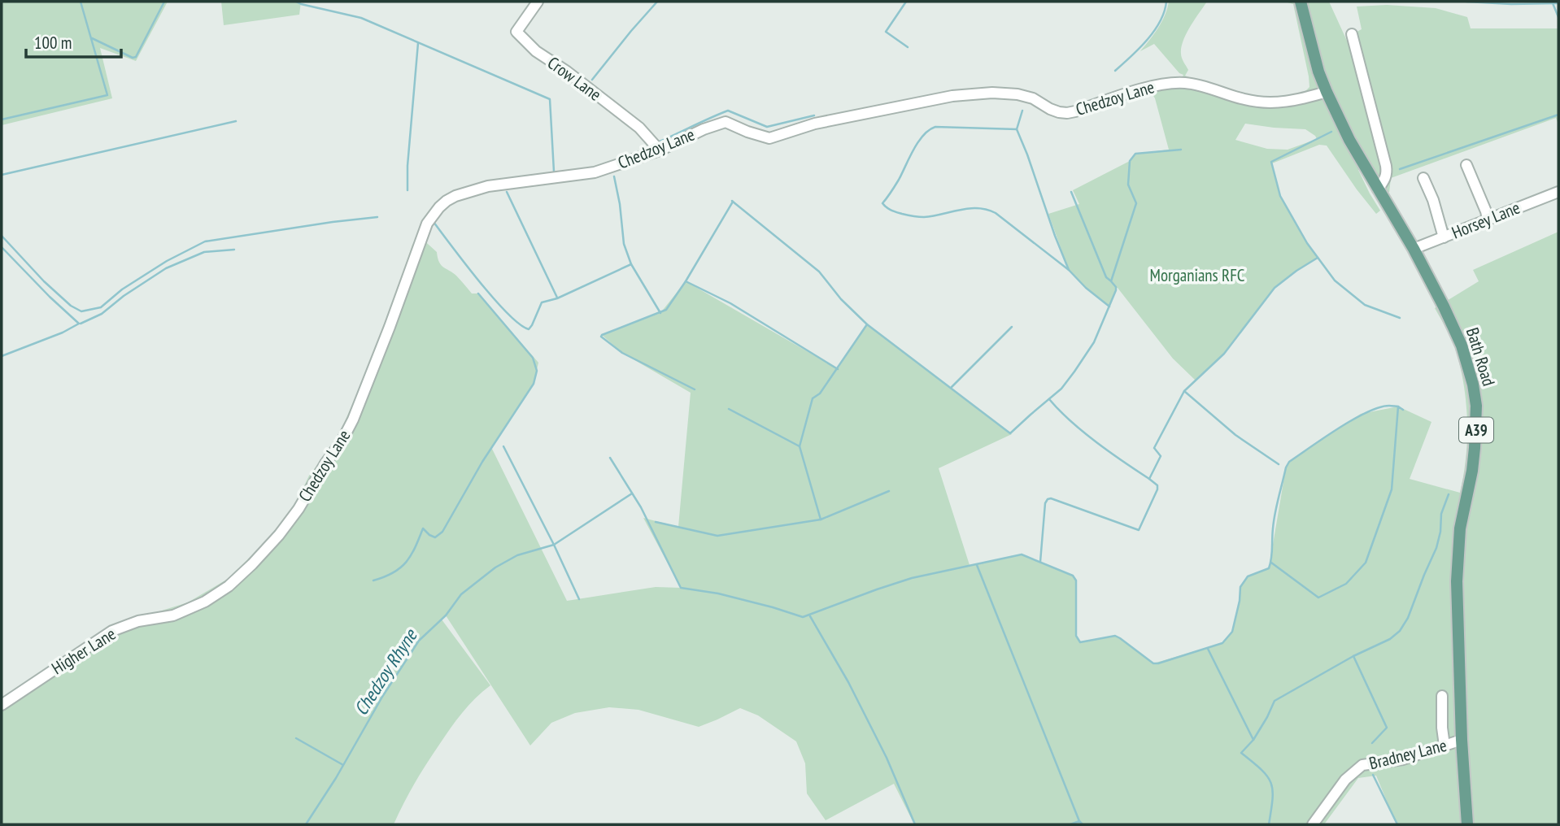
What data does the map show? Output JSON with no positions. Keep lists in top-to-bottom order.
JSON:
{
  "streets": {
    "main road": ["Bath Road", "A39"],
    "street": [
      "Crow Lane",
      "Chedzoy Lane",
      "Horsey Lane",
      "Higher Lane",
      "Bradney Lane"
    ]
  },
  "crossings": [
    ["Crow Lane", "Chedzoy Lane"],
    ["Chedzoy Lane", "Bath Road"],
    ["Chedzoy Lane", "Higher Lane"],
    ["Horsey Lane", "Bath Road"],
    ["Bath Road", "Bradney Lane"]
  ],
  "water": ["Chedzoy Rhyne"],
  "parks": ["Morganians RFC"],
  "scale_bar": "100 m"
}
